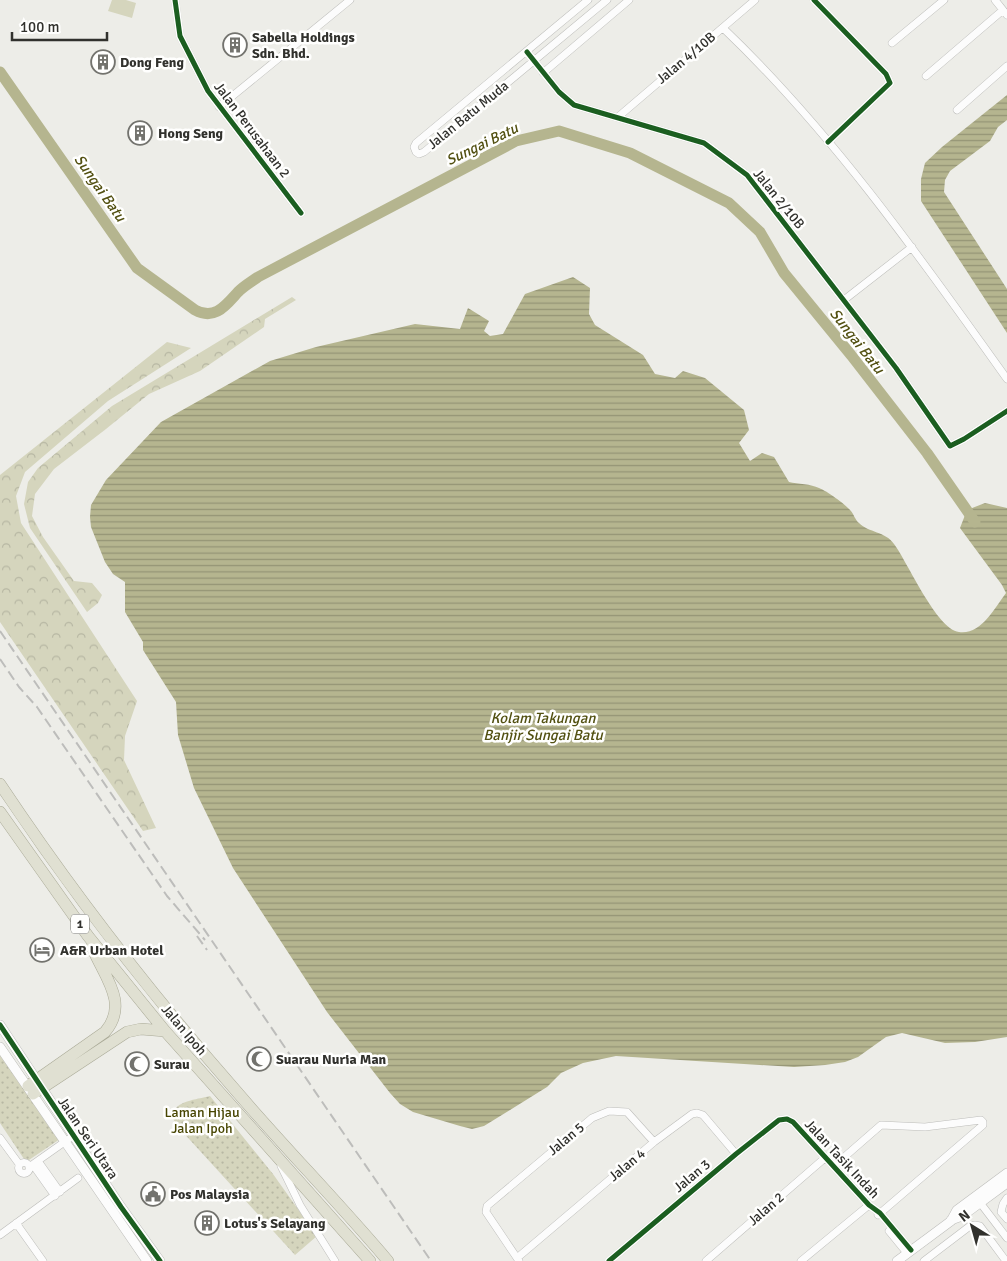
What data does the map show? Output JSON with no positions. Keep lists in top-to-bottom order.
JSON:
{
  "streets": {
    "highway": ["1", "Jalan Ipoh"],
    "street": [
      "Jalan 4/10B",
      "Jalan Batu Muda",
      "Jalan Perusahaan 2",
      "Jalan 2/10B",
      "Jalan Seri Utara",
      "Jalan 5",
      "Jalan Tasik Indah",
      "Jalan 4",
      "Jalan 3",
      "Jalan 2"
    ]
  },
  "crossings": [
    ["Jalan 4/10B", "Jalan 2/10B"],
    ["Jalan Batu Muda", "Jalan 2/10B"],
    ["Jalan 5", "Jalan 4"],
    ["Jalan Tasik Indah", "Jalan 3"],
    ["Jalan Tasik Indah", "Jalan 2"],
    ["Jalan 4", "Jalan 3"]
  ],
  "water": ["Sungai Batu", "Kolam Takungan Banjir Sungai Batu"],
  "parks": ["Laman Hijau Jalan Ipoh"],
  "places": {
    "building": [
      "Sabella Holdings Sdn. Bhd.",
      "Dong Feng",
      "Hong Seng",
      "Lotus's Selayang"
    ],
    "hotel": ["A&R Urban Hotel"],
    "mosque": ["Suarau Nuria Man", "Surau"],
    "public building": ["Pos Malaysia"]
  },
  "scale_bar": "100 m",
  "north": "top left"
}
